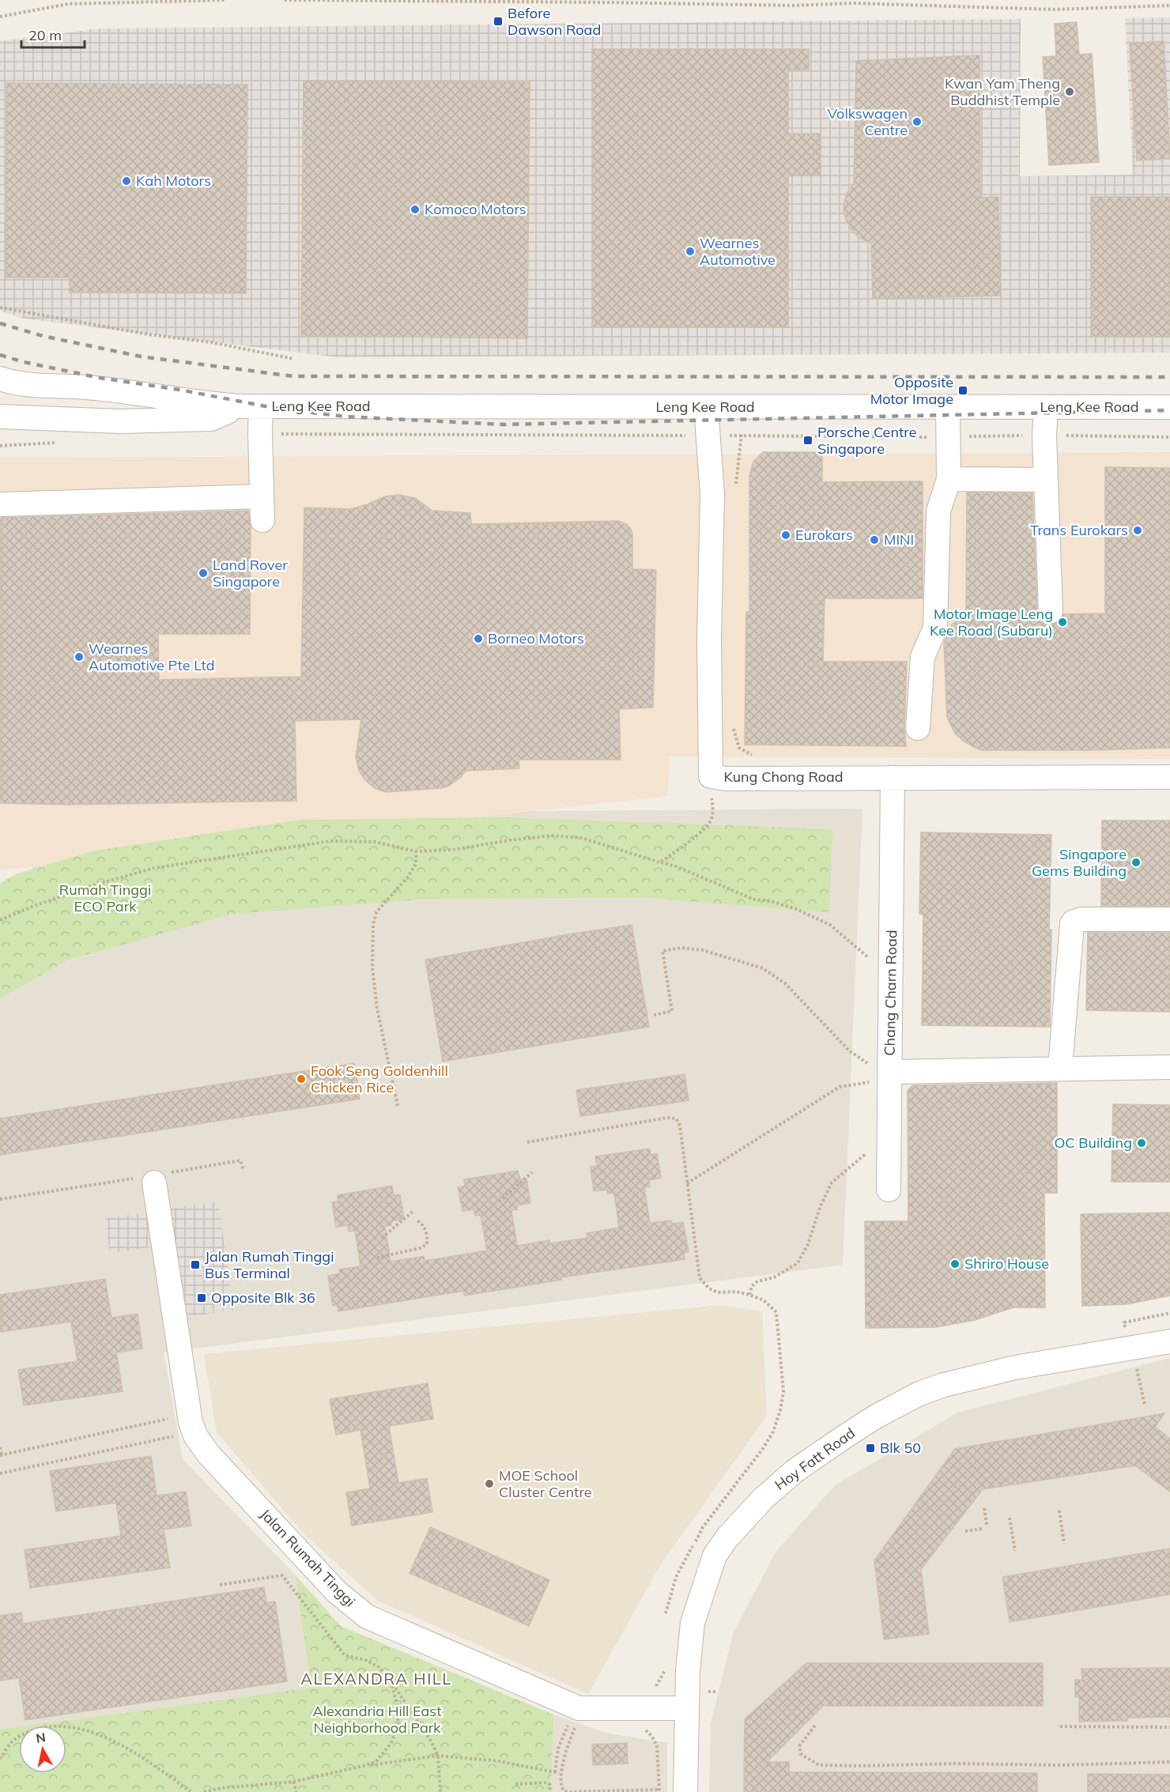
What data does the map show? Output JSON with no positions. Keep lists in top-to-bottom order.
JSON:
{
  "streets": {
    "street": [
      "Leng Kee Road",
      "Kung Chong Road",
      "Chang Charn Road",
      "Hoy Fatt Road",
      "Jalan Rumah Tinggi"
    ]
  },
  "crossings": [
    ["Leng Kee Road", "Kung Chong Road"],
    ["Kung Chong Road", "Chang Charn Road"],
    ["Hoy Fatt Road", "Jalan Rumah Tinggi"]
  ],
  "districts": ["ALEXANDRA HILL"],
  "parks": ["Rumah Tinggi ECO Park", "Alexandria Hill East Neighborhood Park"],
  "places": {
    "transit": [
      "Before Dawson Road",
      "Opposite Motor Image",
      "Porsche Centre Singapore",
      "Jalan Rumah Tinggi Bus Terminal",
      "Opposite Blk 36",
      "Blk 50"
    ],
    "other": [
      "Kwan Yam Theng Buddhist Temple",
      "Volkswagen Centre",
      "Kah Motors",
      "Komoco Motors",
      "Wearnes Automotive",
      "Trans Eurokars",
      "Eurokars",
      "MINI",
      "Land Rover Singapore",
      "Motor Image Leng Kee Road (Subaru)",
      "Borneo Motors",
      "Wearnes Automotive Pte Ltd",
      "Singapore Gems Building",
      "Fook Seng Goldenhill Chicken Rice",
      "OC Building",
      "Shriro House",
      "MOE School Cluster Centre"
    ]
  },
  "scale_bar": "20 m",
  "north": "top"
}
